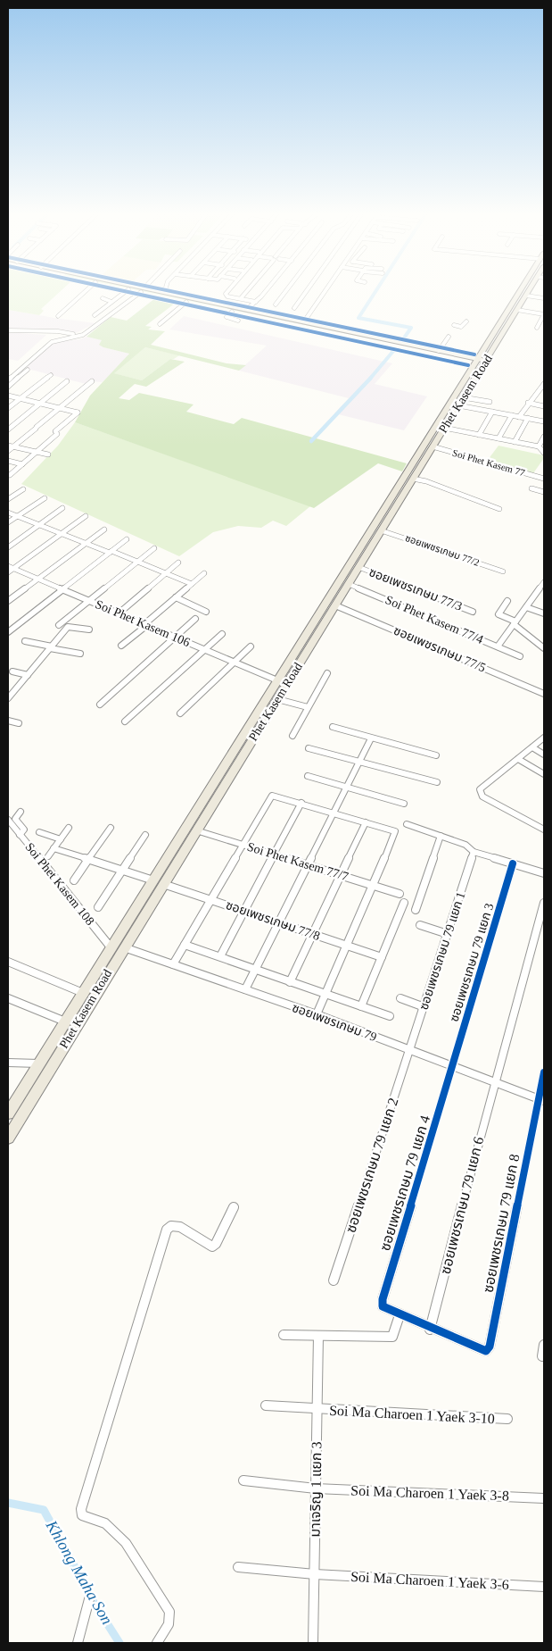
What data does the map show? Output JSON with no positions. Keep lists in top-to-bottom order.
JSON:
{
  "streets": {
    "main road": ["Phet Kasem Road"],
    "street": [
      "Soi Phet Kasem 77",
      "ซอยเพชรเกษม 77/2",
      "ซอยเพชรเกษม 77/3",
      "Soi Phet Kasem 77/4",
      "Soi Phet Kasem 106",
      "ซอยเพชรเกษม 77/5",
      "Soi Phet Kasem 77/7",
      "Soi Phet Kasem 108",
      "ซอยเพชรเกษม 77/8",
      "ซอยเพชรเกษม 79 แยก 1",
      "ซอยเพชรเกษม 79 แยก 3",
      "ซอยเพชรเกษม 79",
      "ซอยเพชรเกษม 79 แยก 2",
      "ซอยเพชรเกษม 79 แยก 4",
      "ซอยเพชรเกษม 79 แยก 6",
      "ซอยเพชรเกษม 79 แยก 8",
      "Soi Ma Charoen 1 Yaek 3-10",
      "มาเจริญ 1 แยก 3",
      "Soi Ma Charoen 1 Yaek 3-8",
      "Soi Ma Charoen 1 Yaek 3-6"
    ]
  },
  "crossings": [
    ["Phet Kasem Road", "Soi Phet Kasem 77"],
    ["Phet Kasem Road", "ซอยเพชรเกษม 77/2"],
    ["Phet Kasem Road", "ซอยเพชรเกษม 77/3"],
    ["Phet Kasem Road", "Soi Phet Kasem 77/4"],
    ["Phet Kasem Road", "Soi Phet Kasem 106"],
    ["Phet Kasem Road", "ซอยเพชรเกษม 77/5"],
    ["Phet Kasem Road", "Soi Phet Kasem 77/7"],
    ["Phet Kasem Road", "Soi Phet Kasem 108"],
    ["Phet Kasem Road", "ซอยเพชรเกษม 77/8"],
    ["Phet Kasem Road", "ซอยเพชรเกษม 79"],
    ["ซอยเพชรเกษม 79 แยก 1", "ซอยเพชรเกษม 79"],
    ["ซอยเพชรเกษม 79 แยก 1", "ซอยเพชรเกษม 79 แยก 2"],
    ["ซอยเพชรเกษม 79 แยก 3", "ซอยเพชรเกษม 79"],
    ["ซอยเพชรเกษม 79 แยก 3", "ซอยเพชรเกษม 79 แยก 4"],
    ["ซอยเพชรเกษม 79", "ซอยเพชรเกษม 79 แยก 2"],
    ["ซอยเพชรเกษม 79", "ซอยเพชรเกษม 79 แยก 4"],
    ["ซอยเพชรเกษม 79", "ซอยเพชรเกษม 79 แยก 6"],
    ["ซอยเพชรเกษม 79", "ซอยเพชรเกษม 79 แยก 8"],
    ["ซอยเพชรเกษม 79 แยก 6", "ซอยเพชรเกษม 79 แยก 8"],
    ["Soi Ma Charoen 1 Yaek 3-10", "มาเจริญ 1 แยก 3"],
    ["มาเจริญ 1 แยก 3", "Soi Ma Charoen 1 Yaek 3-8"],
    ["มาเจริญ 1 แยก 3", "Soi Ma Charoen 1 Yaek 3-6"]
  ],
  "water": ["Khlong Maha Son"]
}
